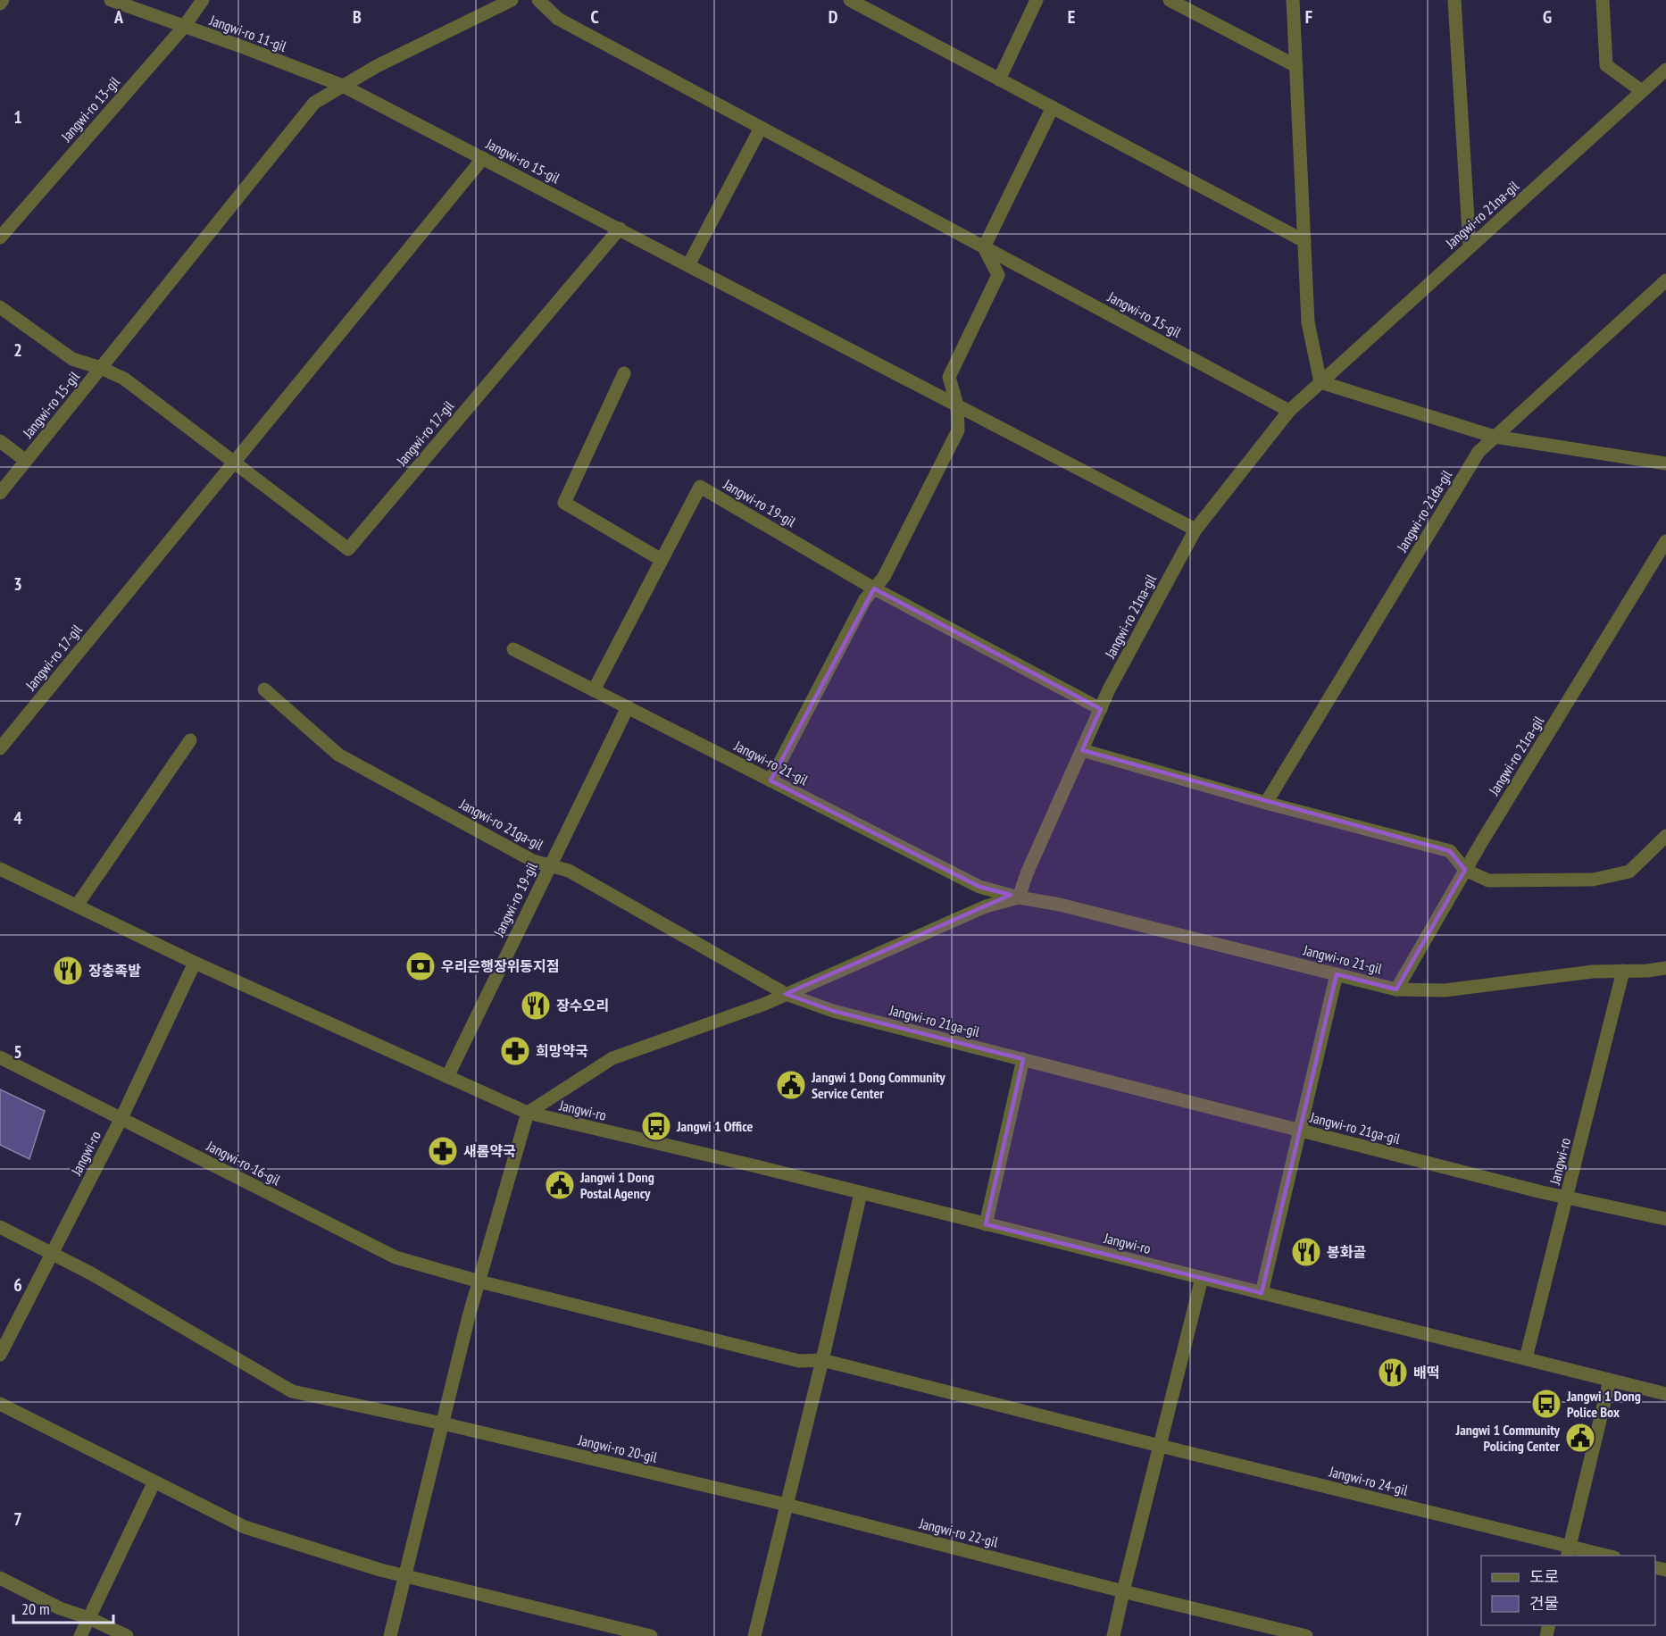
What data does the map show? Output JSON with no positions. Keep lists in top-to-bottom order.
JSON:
{
  "streets": {
    "street": [
      "Jangwi-ro 11-gil",
      "Jangwi-ro 13-gil",
      "Jangwi-ro 15-gil",
      "Jangwi-ro 21na-gil",
      "Jangwi-ro 17-gil",
      "Jangwi-ro 19-gil",
      "Jangwi-ro 21da-gil",
      "Jangwi-ro 21ra-gil",
      "Jangwi-ro 21-gil",
      "Jangwi-ro 21ga-gil",
      "Jangwi-ro",
      "Jangwi-ro 16-gil",
      "Jangwi-ro 20-gil",
      "Jangwi-ro 24-gil",
      "Jangwi-ro 22-gil"
    ]
  },
  "crossings": [
    ["Jangwi-ro 11-gil", "Jangwi-ro 13-gil"],
    ["Jangwi-ro 11-gil", "Jangwi-ro 15-gil"],
    ["Jangwi-ro 15-gil", "Jangwi-ro 21na-gil"],
    ["Jangwi-ro 15-gil", "Jangwi-ro 17-gil"],
    ["Jangwi-ro 21na-gil", "Jangwi-ro 19-gil"],
    ["Jangwi-ro 21na-gil", "Jangwi-ro 21-gil"],
    ["Jangwi-ro 19-gil", "Jangwi-ro 21-gil"],
    ["Jangwi-ro 19-gil", "Jangwi-ro 21ga-gil"],
    ["Jangwi-ro 19-gil", "Jangwi-ro"],
    ["Jangwi-ro 21ra-gil", "Jangwi-ro 21-gil"],
    ["Jangwi-ro 21-gil", "Jangwi-ro 21ga-gil"],
    ["Jangwi-ro 21-gil", "Jangwi-ro"],
    ["Jangwi-ro 21ga-gil", "Jangwi-ro"],
    ["Jangwi-ro", "Jangwi-ro 16-gil"],
    ["Jangwi-ro 20-gil", "Jangwi-ro 22-gil"]
  ],
  "places": {
    "bank": ["우리은행장위동지점"],
    "restaurant": [
      "장충족발",
      "장수오리",
      "봉화골",
      "배떡"
    ],
    "pharmacy": ["희망약국", "새롬약국"],
    "public building": ["Jangwi 1 Dong Community Service Center", "Jangwi 1 Dong Postal Agency", "Jangwi 1 Community Policing Center"],
    "bus stop": ["Jangwi 1 Office", "Jangwi 1 Dong Police Box"]
  },
  "legend": ["도로", "건물"],
  "scale_bar": "20 m",
  "grid": {
    "columns": [
      "A",
      "B",
      "C",
      "D",
      "E",
      "F",
      "G"
    ],
    "rows": [
      "1",
      "2",
      "3",
      "4",
      "5",
      "6",
      "7"
    ]
  }
}
